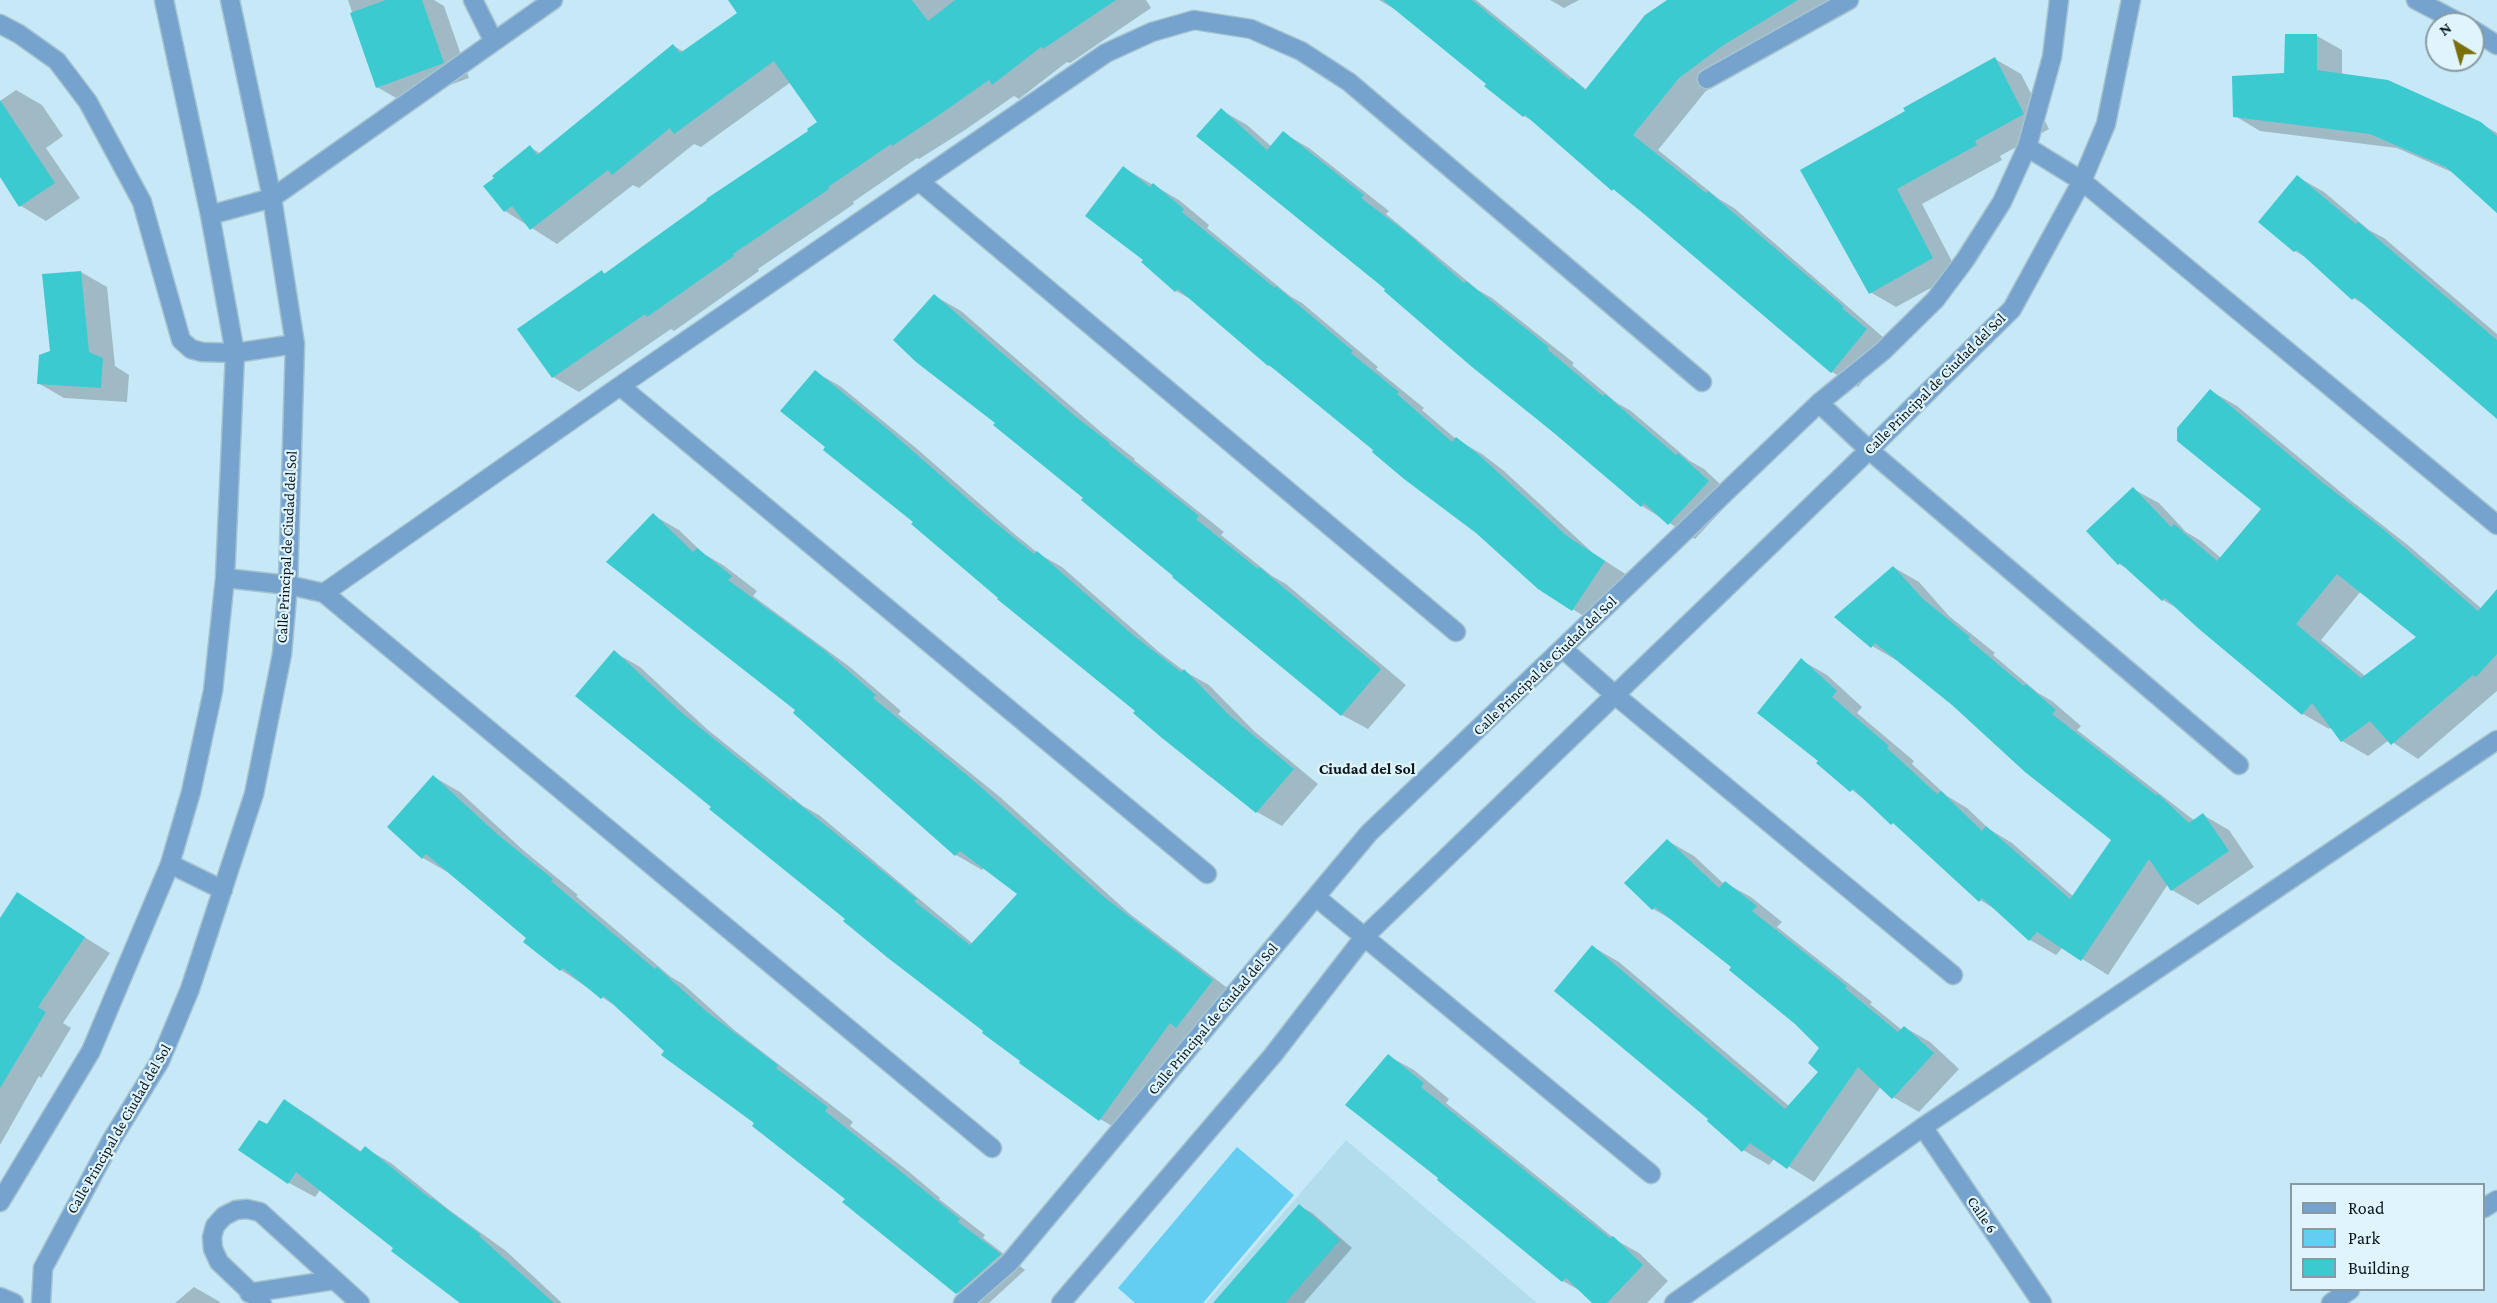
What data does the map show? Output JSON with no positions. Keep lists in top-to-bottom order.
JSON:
{
  "streets": {
    "street": ["Calle Principal de Ciudad del Sol", "Calle 6"]
  },
  "districts": ["Ciudad del Sol"],
  "legend": ["Road", "Park", "Building"],
  "north": "top left"
}
